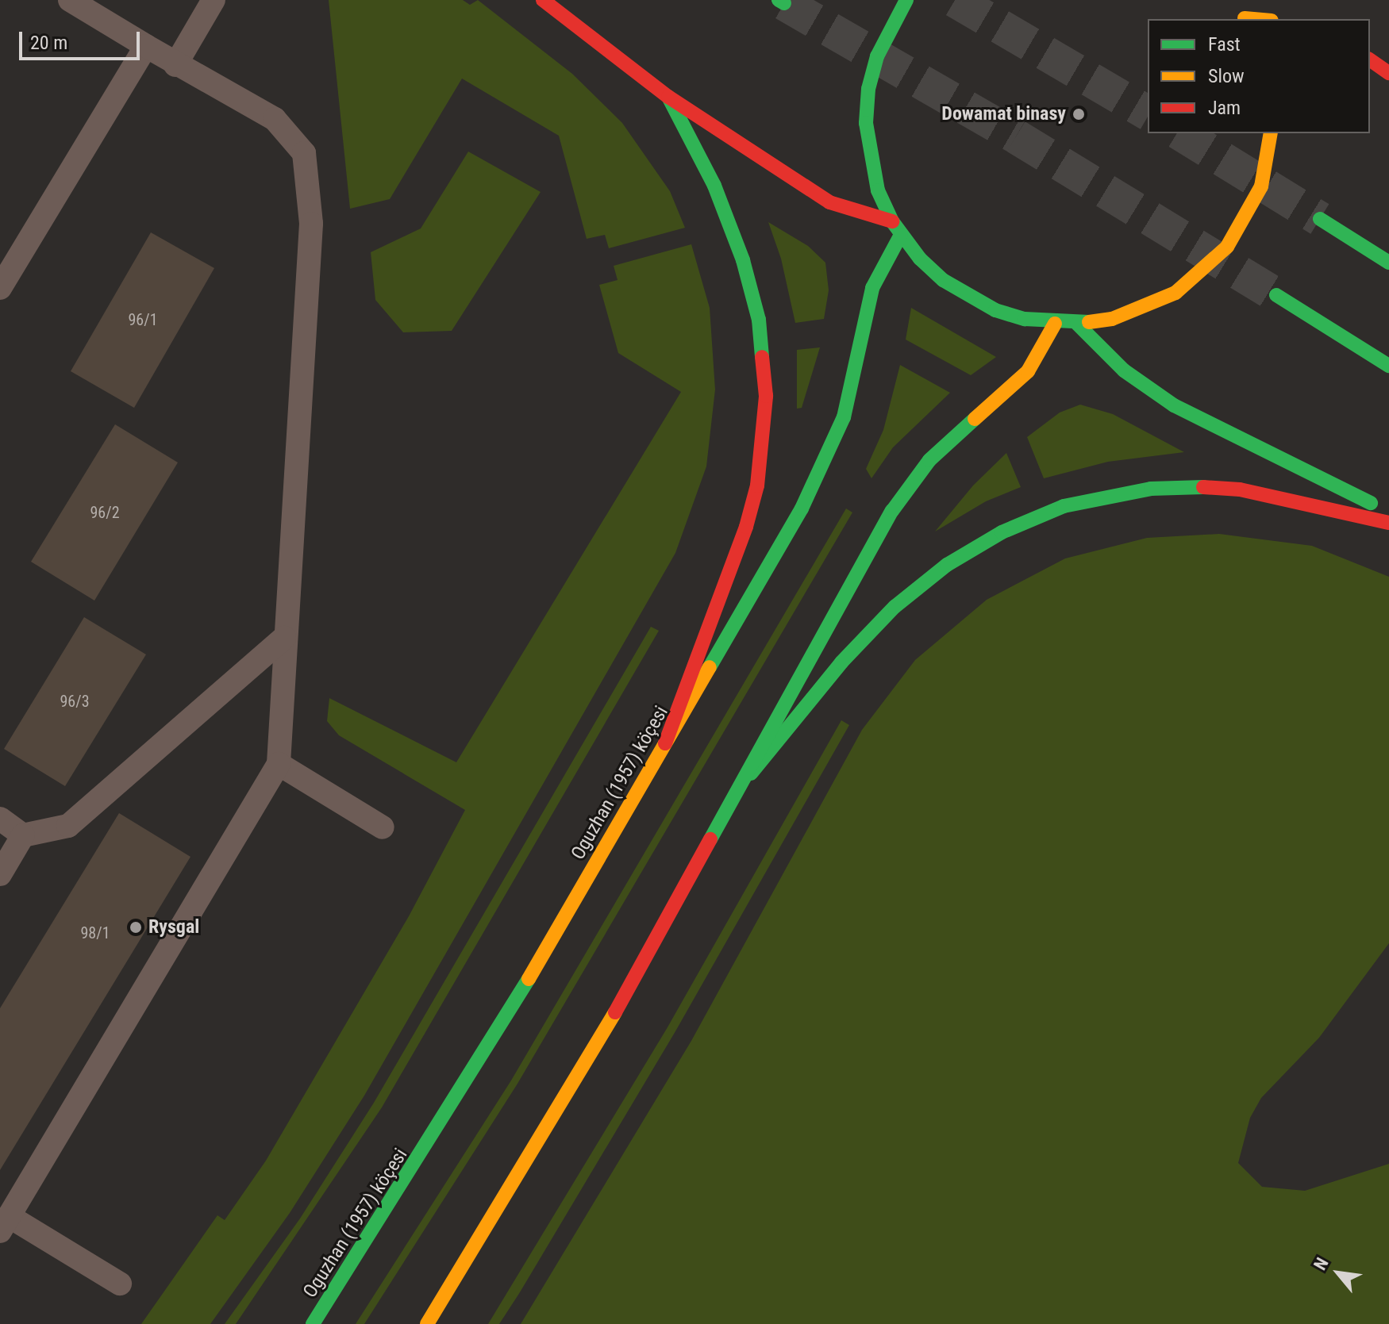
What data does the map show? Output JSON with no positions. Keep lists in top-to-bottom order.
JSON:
{
  "streets": {
    "main road": ["Oguzhan (1957) köçesi"]
  },
  "places": ["Dowamat binasy", "Rysgal"],
  "house_numbers": [
    "96/1",
    "96/2",
    "96/3",
    "98/1"
  ],
  "legend": ["Fast", "Slow", "Jam"],
  "scale_bar": "20 m",
  "north": "top left"
}
